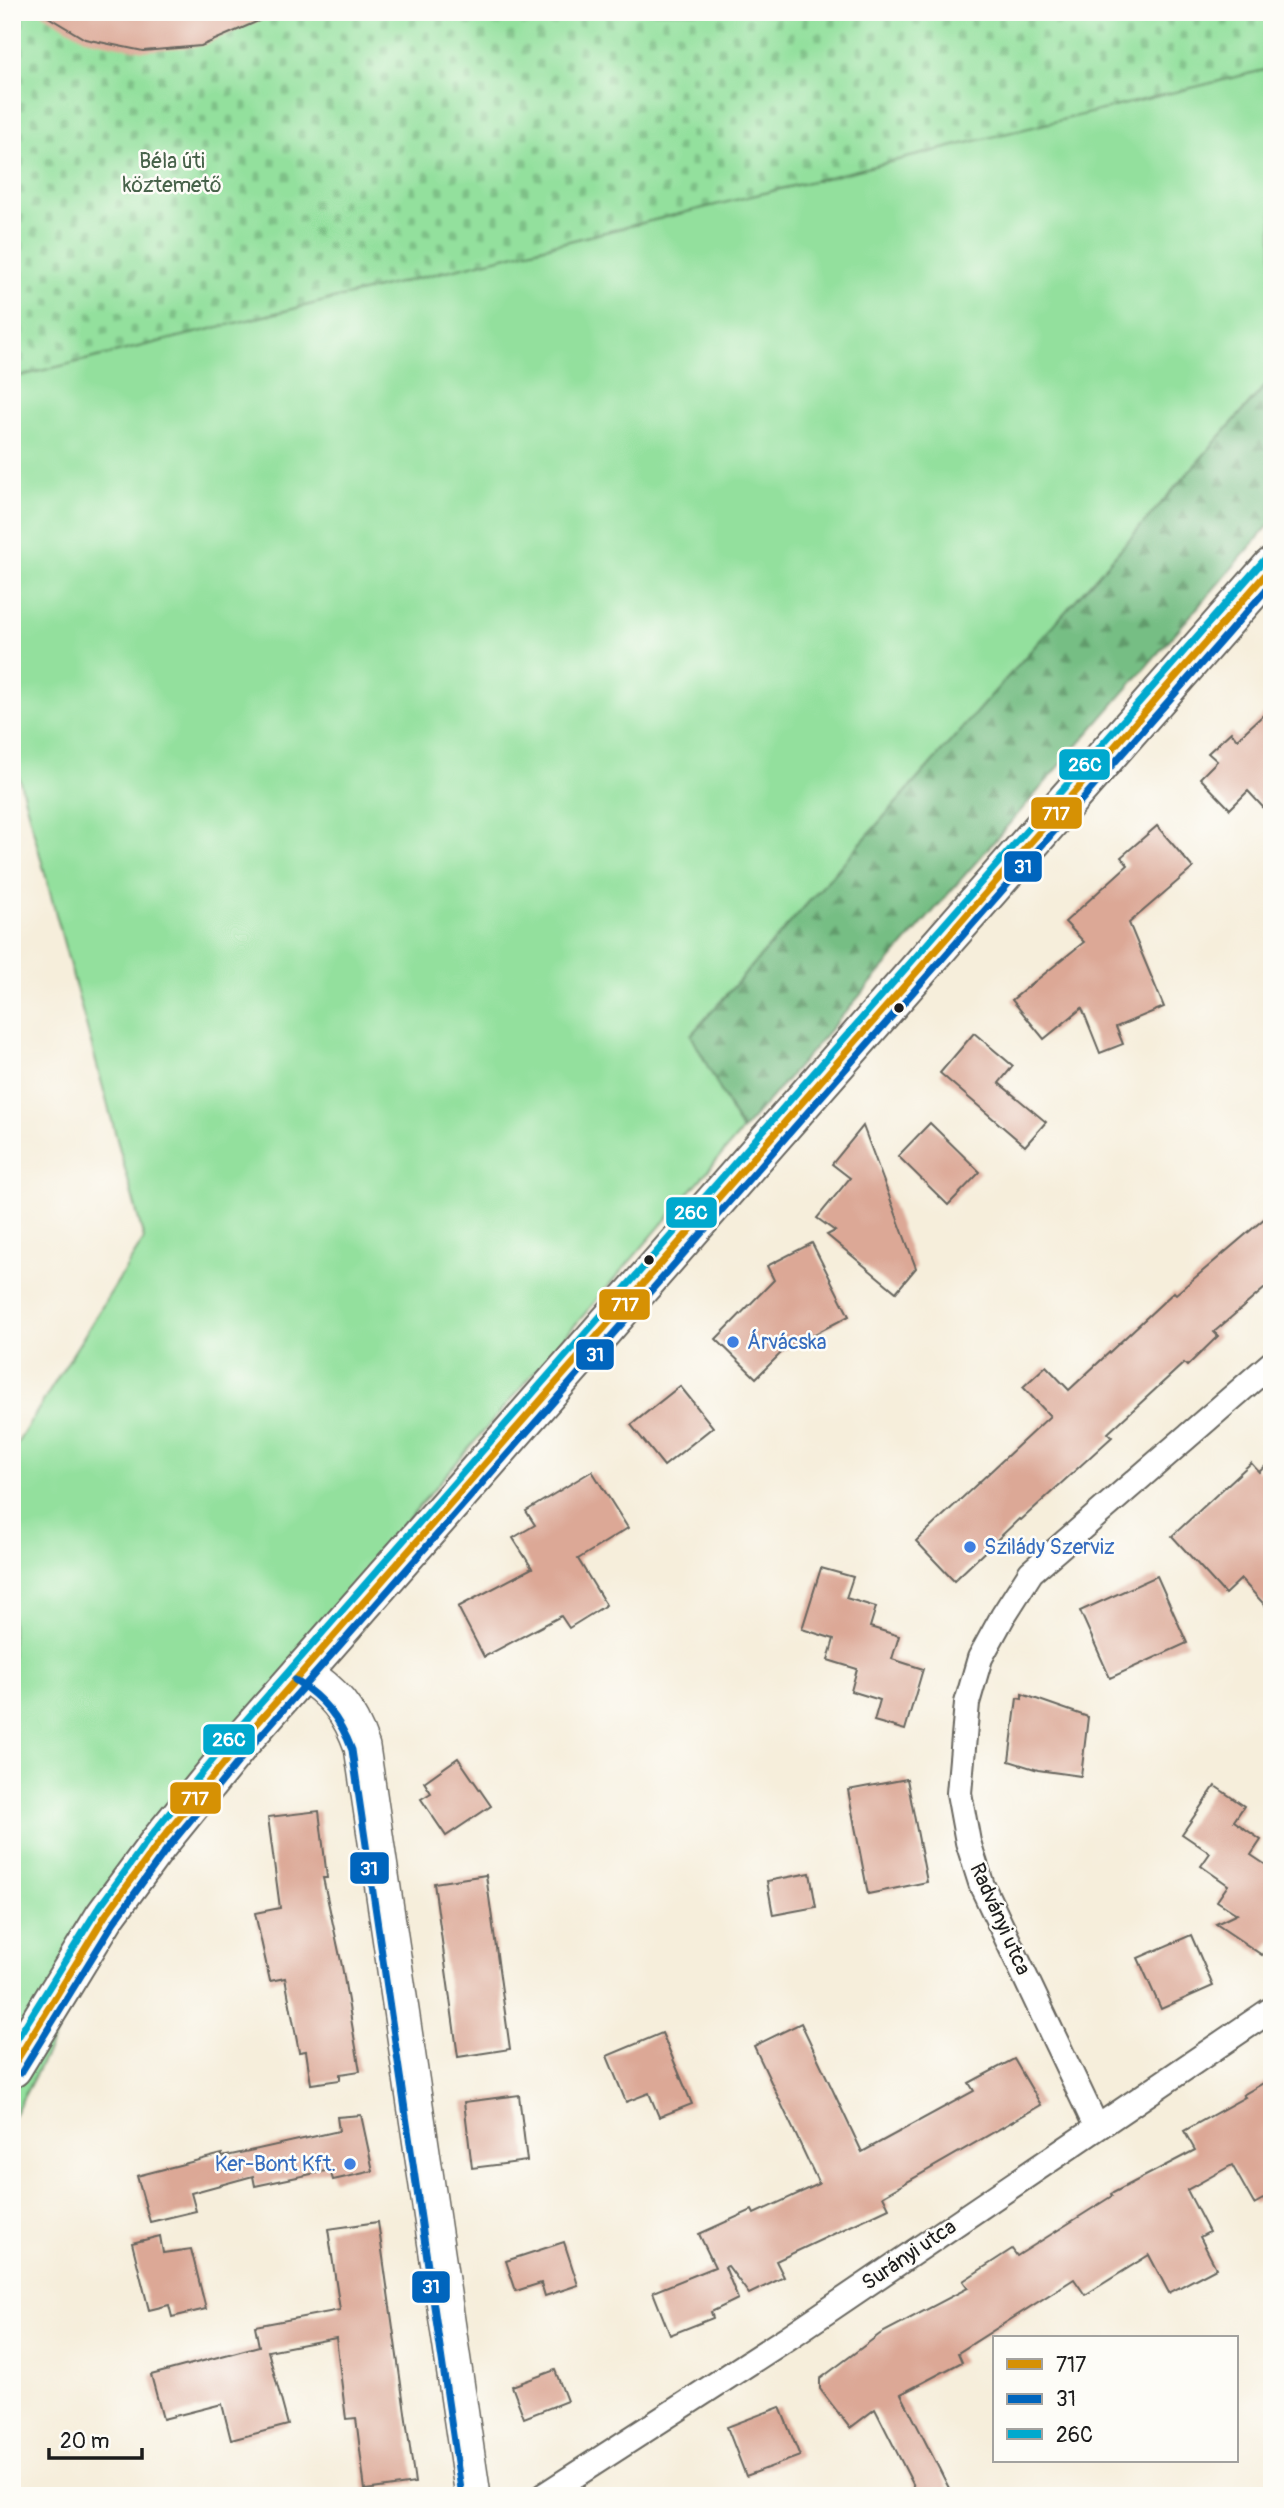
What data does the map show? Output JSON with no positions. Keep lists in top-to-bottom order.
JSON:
{
  "streets": {
    "street": ["Radványi utca", "Surányi utca"]
  },
  "crossings": [
    ["Radványi utca", "Surányi utca"]
  ],
  "parks": ["Béla úti köztemető"],
  "places": ["Árvácska", "Szilády Szerviz", "Ker-Bont Kft."],
  "lines": ["transit line 26C", "transit line 717", "transit line 31"],
  "legend": ["717", "31", "26C"],
  "scale_bar": "20 m"
}
